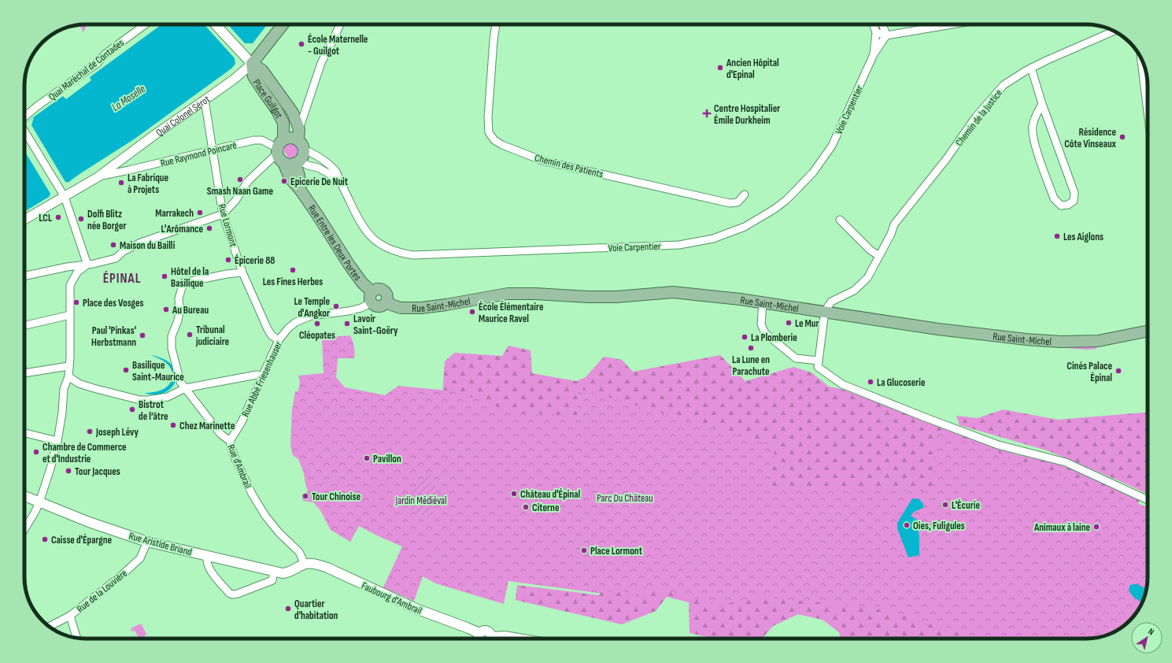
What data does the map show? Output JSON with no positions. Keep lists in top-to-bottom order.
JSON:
{
  "streets": {
    "main road": [
      "Place Guilgot",
      "Quai Colonel Sérot",
      "Rue Entre les Deux Portes",
      "Rue Saint-Michel",
      "Rue Aristide Briand",
      "Faubourg d'Ambrail"
    ],
    "street": [
      "Quai Maréchal de Contades",
      "Voie Carpentier",
      "Chemin de la Justice",
      "Rue Raymond Poincaré",
      "Chemin des Patients",
      "Rue Lormont",
      "Rue Abbé Friesenhauser",
      "Rue d'Ambrail",
      "Rue de la Louvière"
    ]
  },
  "crossings": [
    ["Place Guilgot", "Voie Carpentier"],
    ["Place Guilgot", "Quai Colonel Sérot"],
    ["Place Guilgot", "Rue Raymond Poincaré"],
    ["Place Guilgot", "Rue Entre les Deux Portes"],
    ["Voie Carpentier", "Rue Raymond Poincaré"],
    ["Voie Carpentier", "Rue Entre les Deux Portes"],
    ["Quai Colonel Sérot", "Rue Raymond Poincaré"],
    ["Quai Colonel Sérot", "Rue Lormont"],
    ["Chemin de la Justice", "Rue Saint-Michel"],
    ["Rue Raymond Poincaré", "Rue Lormont"],
    ["Rue Raymond Poincaré", "Rue Entre les Deux Portes"],
    ["Rue Lormont", "Rue Abbé Friesenhauser"],
    ["Rue Lormont", "Rue d'Ambrail"],
    ["Rue Entre les Deux Portes", "Rue Saint-Michel"],
    ["Rue Entre les Deux Portes", "Rue Abbé Friesenhauser"],
    ["Rue Saint-Michel", "Rue Abbé Friesenhauser"],
    ["Rue Abbé Friesenhauser", "Rue d'Ambrail"],
    ["Rue d'Ambrail", "Rue Aristide Briand"],
    ["Rue d'Ambrail", "Faubourg d'Ambrail"],
    ["Rue Aristide Briand", "Rue de la Louvière"],
    ["Rue Aristide Briand", "Faubourg d'Ambrail"]
  ],
  "districts": ["ÉPINAL"],
  "water": ["La Moselle"],
  "parks": ["Parc Du Château", "Jardin Médiéval"],
  "places": {
    "other": [
      "École Maternelle - Guilgot",
      "Ancien Hôpital d'Epinal",
      "Résidence Côte Vinseaux",
      "Smash Naan Game",
      "Epicerie De Nuit",
      "La Fabrique à Projets",
      "Marrakech",
      "LCL",
      "Dolfi Blitz née Borger",
      "L'Arômance",
      "Les Aiglons",
      "Maison du Bailli",
      "Épicerie 88",
      "Les Fines Herbes",
      "Hôtel de la Basilique",
      "Place des Vosges",
      "Le Temple d'Angkor",
      "Au Bureau",
      "École Élémentaire Maurice Ravel",
      "Le Mur",
      "Cléopates",
      "Lavoir Saint-Goëry",
      "Tribunal judiciaire",
      "Paul 'Pinkas' Herbstmann",
      "La Plomberie",
      "La Lune en Parachute",
      "Basilique Saint-Maurice",
      "Cinés Palace Épinal",
      "La Glucoserie",
      "Bistrot de l’âtre",
      "Chez Marinette",
      "Joseph Lévy",
      "Chambre de Commerce et d'Industrie",
      "Pavillon",
      "Tour Jacques",
      "Château d'Épinal",
      "Tour Chinoise",
      "L'Écurie",
      "Citerne",
      "Oies, Fuligules",
      "Animaux à laine",
      "Caisse d'Épargne",
      "Place Lormont",
      "Quartier d'habitation"
    ],
    "health": ["Centre Hospitalier Émile Durkheim"]
  },
  "north": "top right"
}
